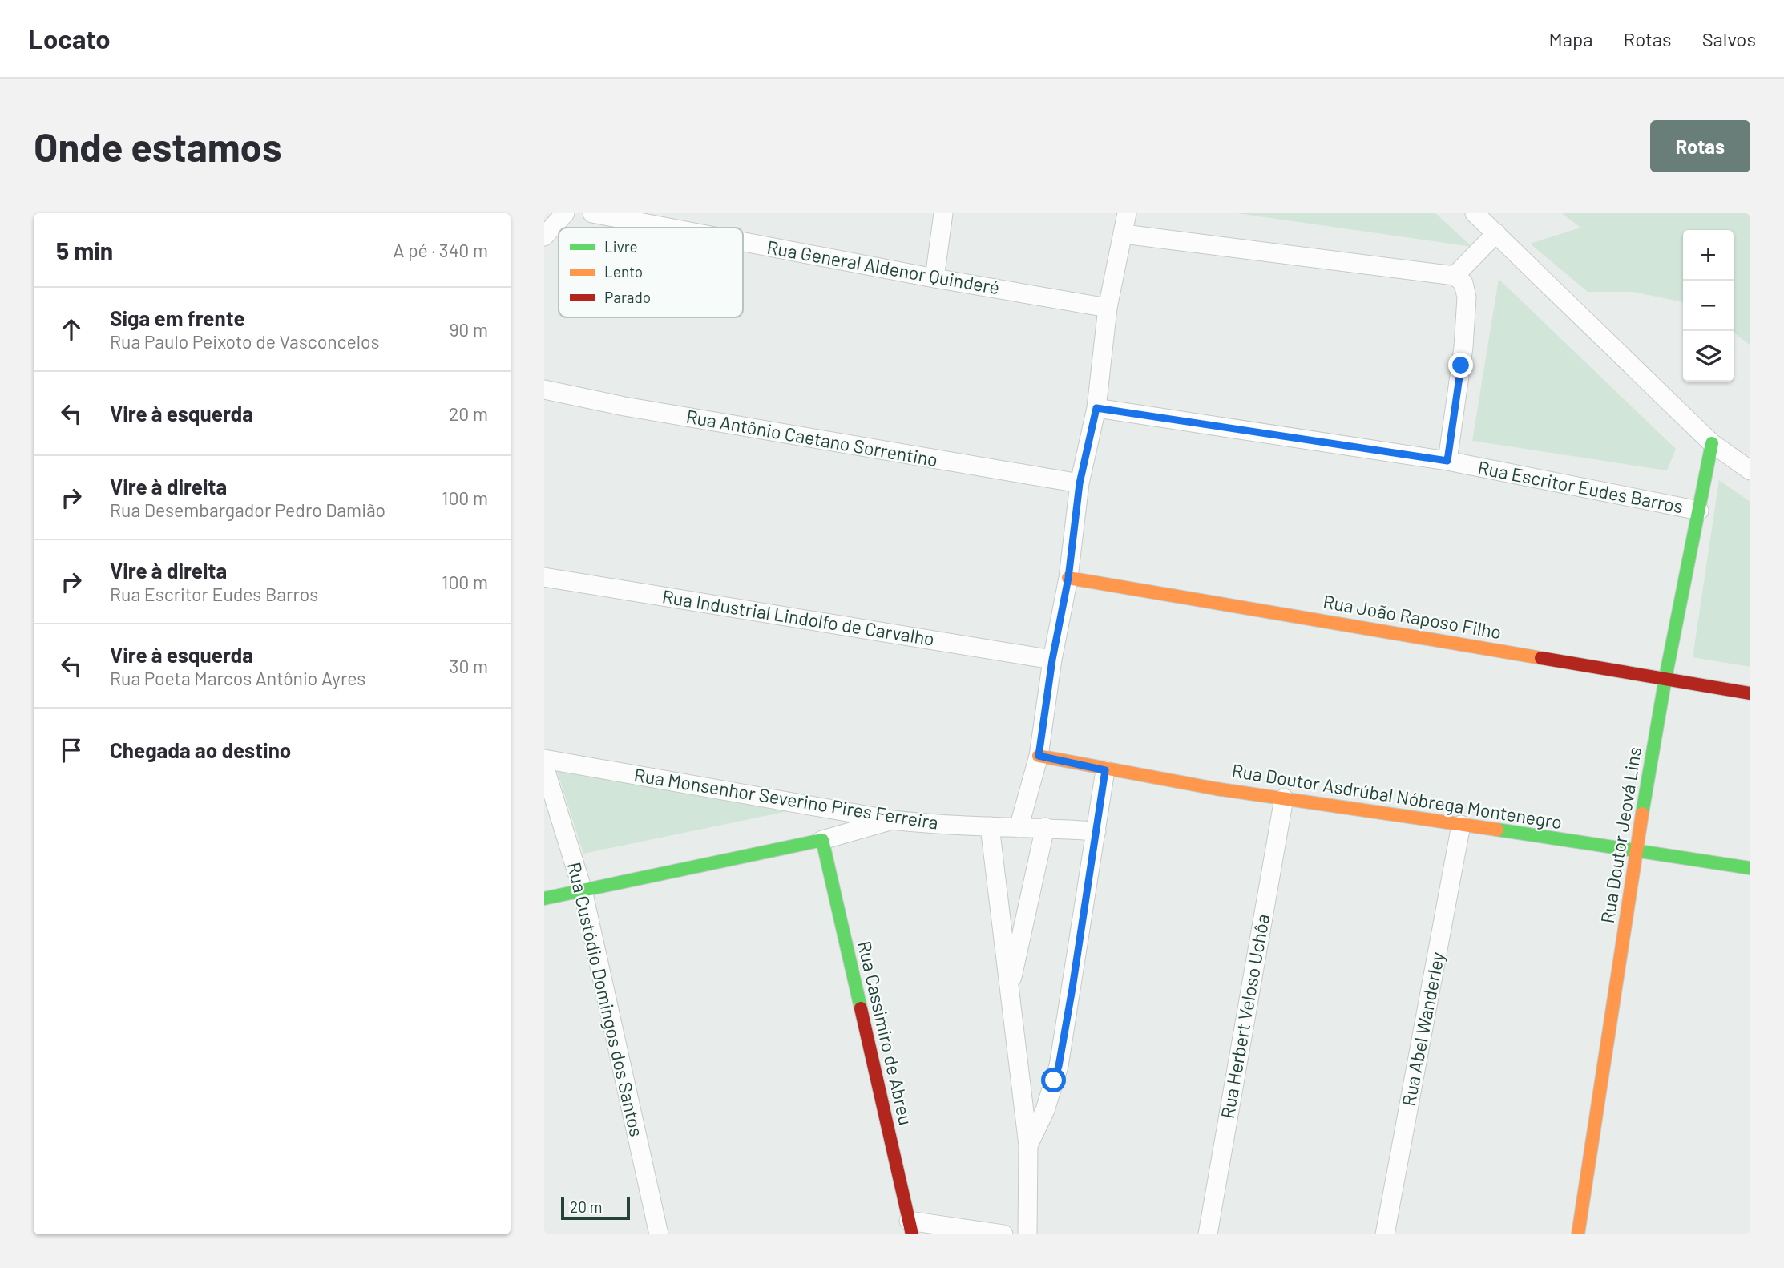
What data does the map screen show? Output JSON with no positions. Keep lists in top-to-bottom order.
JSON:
{
  "streets": {
    "street": [
      "Rua General Aldenor Quinderé",
      "Rua Antônio Caetano Sorrentino",
      "Rua Escritor Eudes Barros",
      "Rua João Raposo Filho",
      "Rua Industrial Lindolfo de Carvalho",
      "Rua Doutor Asdrúbal Nóbrega Montenegro",
      "Rua Monsenhor Severino Pires Ferreira",
      "Rua Doutor Jeová Lins",
      "Rua Custódio Domingos dos Santos",
      "Rua Herbert Veloso Uchôa",
      "Rua Abel Wanderley",
      "Rua Cassimiro de Abreu"
    ]
  },
  "crossings": [
    ["Rua Escritor Eudes Barros", "Rua Doutor Jeová Lins"],
    ["Rua João Raposo Filho", "Rua Doutor Jeová Lins"],
    ["Rua Doutor Asdrúbal Nóbrega Montenegro", "Rua Doutor Jeová Lins"],
    ["Rua Doutor Asdrúbal Nóbrega Montenegro", "Rua Herbert Veloso Uchôa"],
    ["Rua Doutor Asdrúbal Nóbrega Montenegro", "Rua Abel Wanderley"]
  ],
  "legend": ["Livre", "Lento", "Parado"],
  "scale_bar": "20 m",
  "page": {
    "header": "Locato",
    "nav": ["Mapa", "Rotas", "Salvos"],
    "buttons": "Rotas",
    "title": "Onde estamos",
    "heading": ["5 min", "A pé · 340 m"],
    "map_buttons": ["+", "−"],
    "list": [
      ["Siga em frente", "Rua Paulo Peixoto de Vasconcelos", "90 m"],
      ["Vire à esquerda", "20 m"],
      ["Vire à direita", "Rua Desembargador Pedro Damião", "100 m"],
      ["Vire à direita", "Rua Escritor Eudes Barros", "100 m"],
      ["Vire à esquerda", "Rua Poeta Marcos Antônio Ayres", "30 m"],
      "Chegada ao destino"
    ],
    "scale": "20 m"
  }
}
